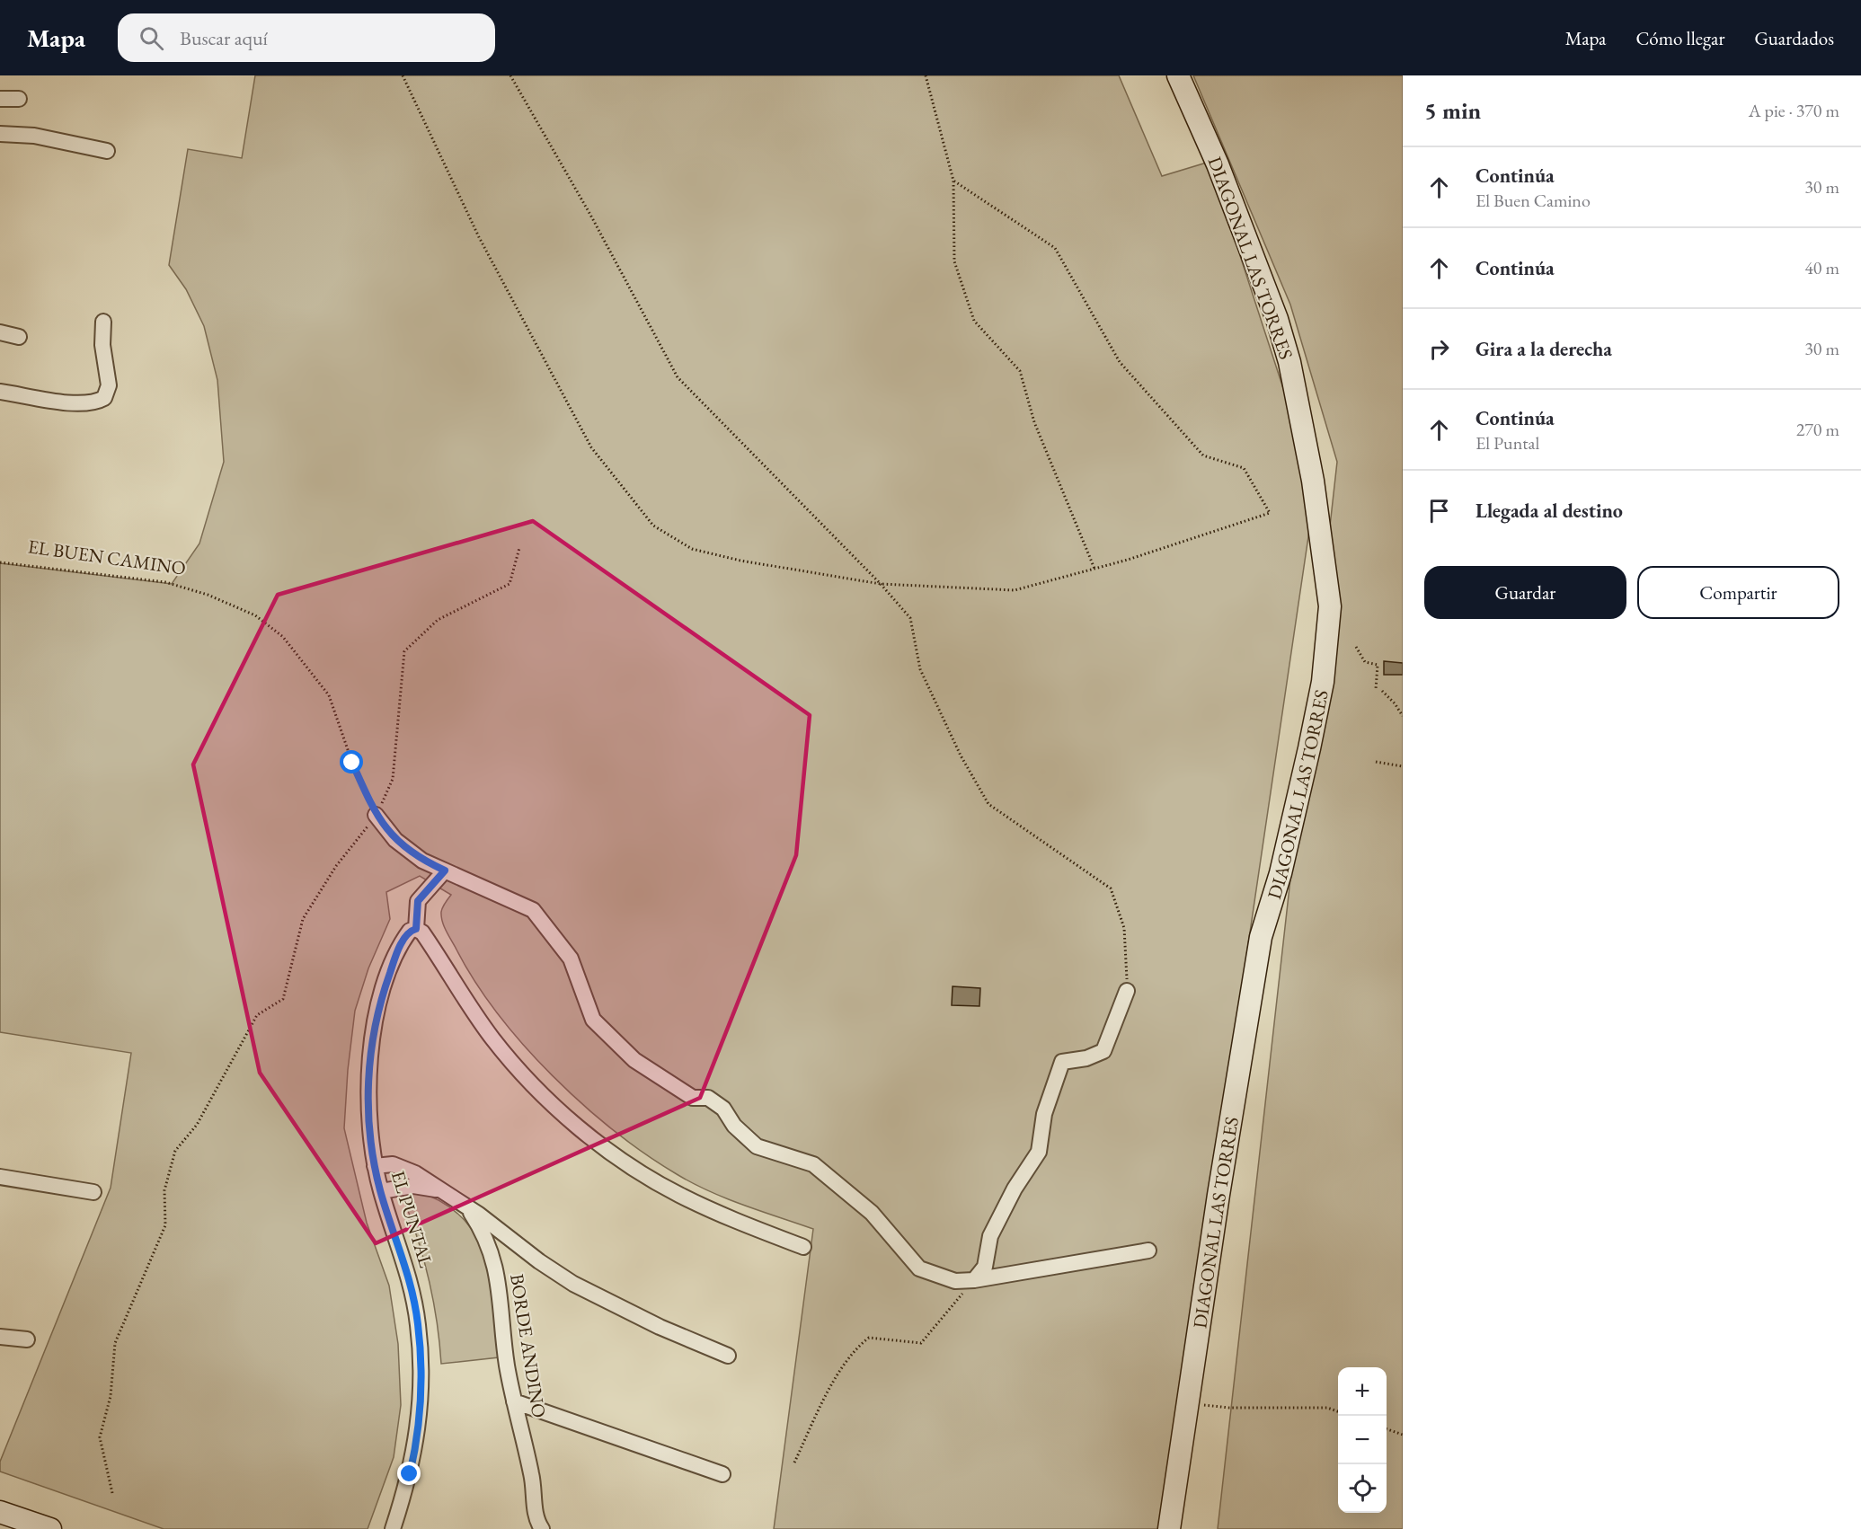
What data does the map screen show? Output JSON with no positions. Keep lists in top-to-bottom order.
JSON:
{
  "streets": {
    "street": ["DIAGONAL LAS TORRES", "EL PUNTAL", "BORDE ANDINO"],
    "path": ["EL BUEN CAMINO"]
  },
  "page": {
    "header": "Mapa",
    "search": "Buscar aquí",
    "nav": ["Mapa", "Cómo llegar", "Guardados"],
    "heading": ["5 min", "A pie · 370 m"],
    "list": [
      ["Continúa", "El Buen Camino", "30 m"],
      ["Continúa", "40 m"],
      ["Gira a la derecha", "30 m"],
      ["Continúa", "El Puntal", "270 m"],
      "Llegada al destino"
    ],
    "buttons": ["Guardar", "Compartir"],
    "map_buttons": ["+", "−"]
  }
}
